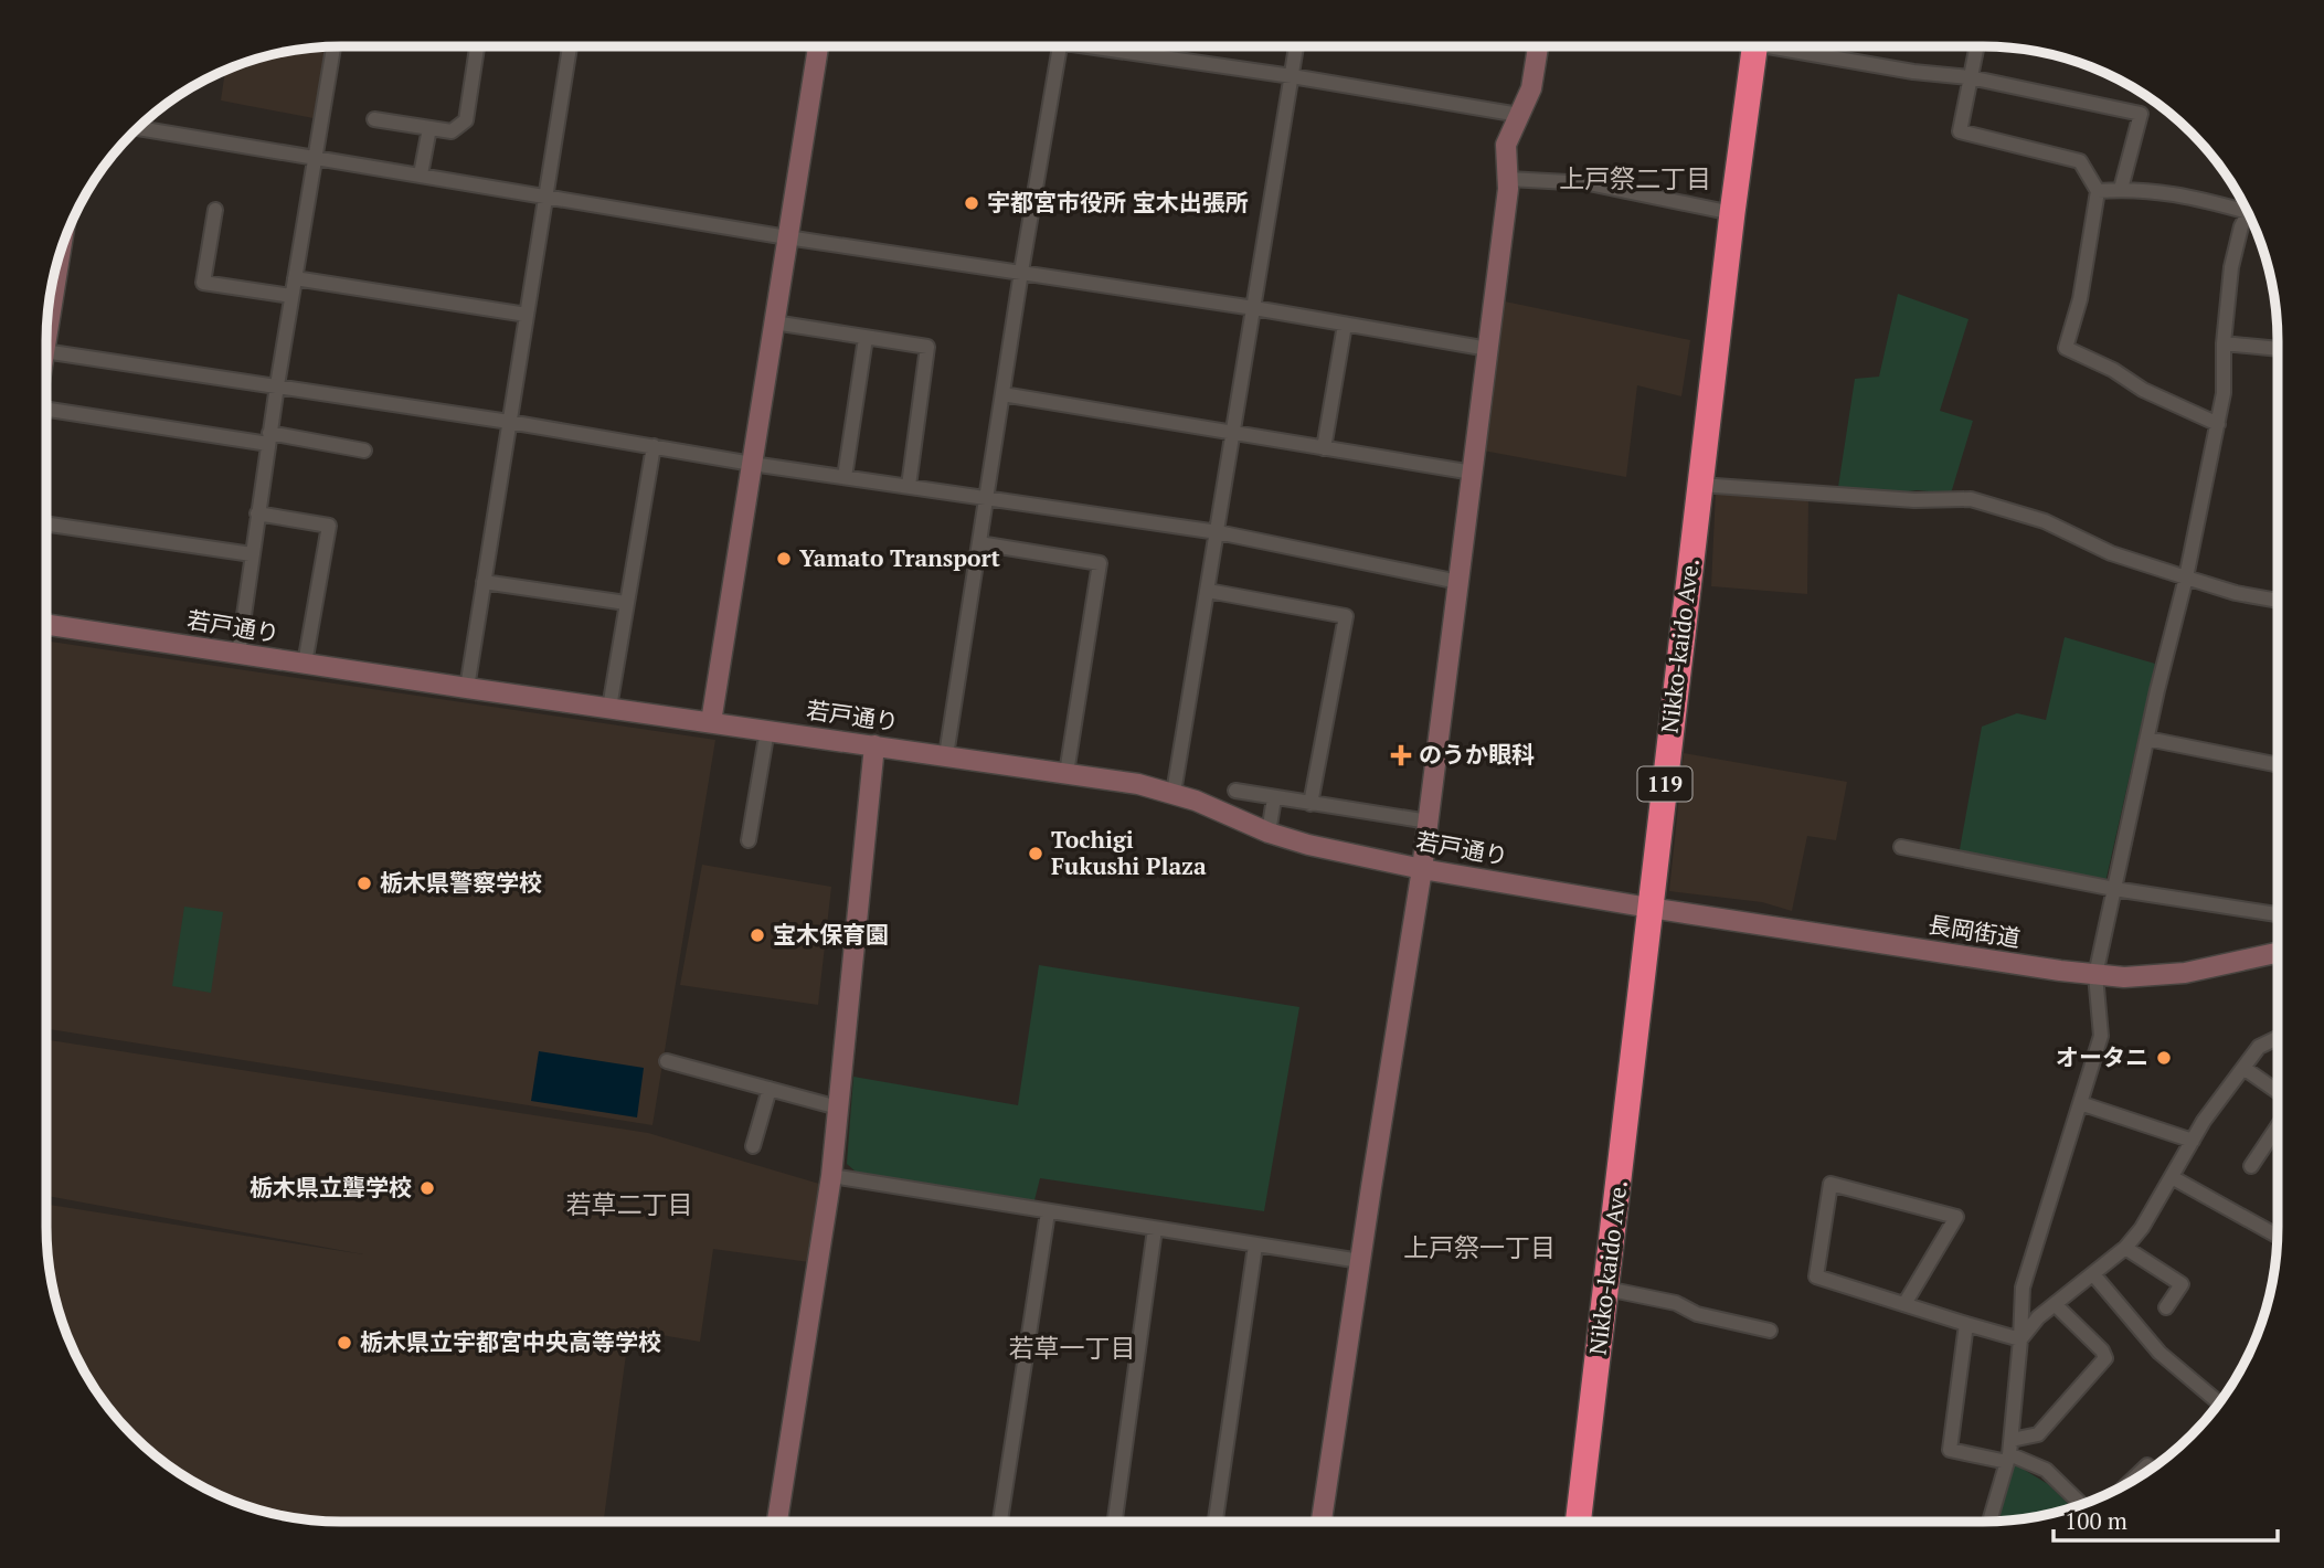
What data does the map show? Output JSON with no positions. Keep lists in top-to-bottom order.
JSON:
{
  "streets": {
    "highway": ["Nikko-kaido Ave.", "119"],
    "street": ["若戸通り", "長岡街道"]
  },
  "crossings": [
    ["若戸通り", "Nikko-kaido Ave."],
    ["若戸通り", "長岡街道"],
    ["Nikko-kaido Ave.", "長岡街道"]
  ],
  "districts": [
    "上戸祭二丁目",
    "若草二丁目",
    "上戸祭一丁目",
    "若草一丁目"
  ],
  "places": {
    "other": [
      "宇都宮市役所 宝木出張所",
      "Yamato Transport",
      "Tochigi Fukushi Plaza",
      "栃木県警察学校",
      "宝木保育園",
      "オータニ",
      "栃木県立聾学校",
      "栃木県立宇都宮中央高等学校"
    ],
    "health": ["のうか眼科"]
  },
  "scale_bar": "100 m"
}
